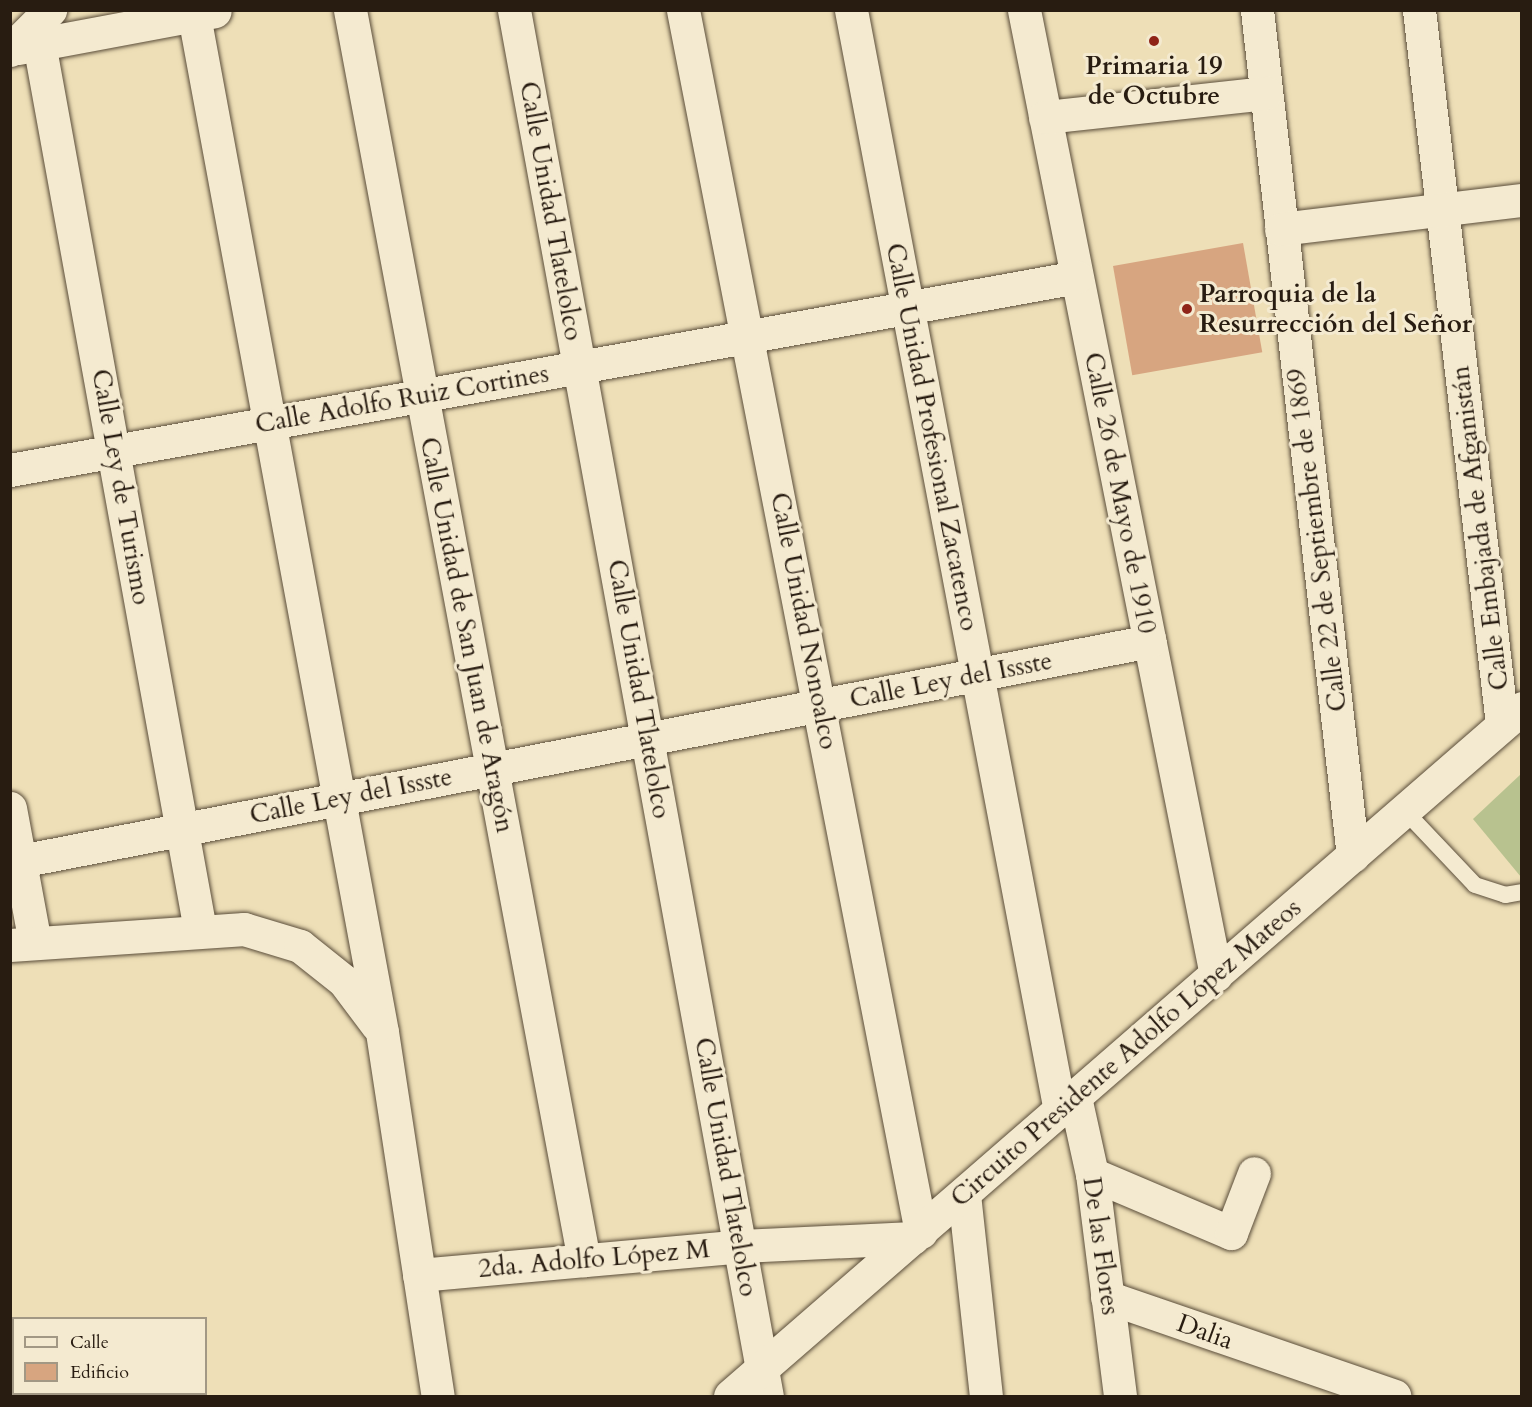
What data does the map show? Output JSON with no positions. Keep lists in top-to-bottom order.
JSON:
{
  "streets": {
    "street": [
      "Calle Unidad Tlatelolco",
      "Calle Adolfo Ruiz Cortines",
      "Calle Unidad Profesional Zacatenco",
      "Calle Ley de Turismo",
      "Calle 26 de Mayo de 1910",
      "Calle Embajada de Afganistán",
      "Calle 22 de Septiembre de 1869",
      "Calle Unidad Nonoalco",
      "Calle Unidad de San Juan de Aragón",
      "Calle Ley del Issste",
      "Circuito Presidente Adolfo López Mateos",
      "De las Flores",
      "2da. Adolfo López M",
      "Dalia"
    ]
  },
  "crossings": [
    ["Calle Unidad Tlatelolco", "Calle Adolfo Ruiz Cortines"],
    ["Calle Unidad Tlatelolco", "Calle Ley del Issste"],
    ["Calle Unidad Tlatelolco", "Circuito Presidente Adolfo López Mateos"],
    ["Calle Unidad Tlatelolco", "2da. Adolfo López M"],
    ["Calle Adolfo Ruiz Cortines", "Calle Unidad Profesional Zacatenco"],
    ["Calle Adolfo Ruiz Cortines", "Calle Ley de Turismo"],
    ["Calle Adolfo Ruiz Cortines", "Calle 26 de Mayo de 1910"],
    ["Calle Adolfo Ruiz Cortines", "Calle Unidad Nonoalco"],
    ["Calle Adolfo Ruiz Cortines", "Calle Unidad de San Juan de Aragón"],
    ["Calle Unidad Profesional Zacatenco", "Calle Ley del Issste"],
    ["Calle Unidad Profesional Zacatenco", "Circuito Presidente Adolfo López Mateos"],
    ["Calle Unidad Profesional Zacatenco", "De las Flores"],
    ["Calle Ley de Turismo", "Calle Ley del Issste"],
    ["Calle 26 de Mayo de 1910", "Calle Ley del Issste"],
    ["Calle 26 de Mayo de 1910", "Circuito Presidente Adolfo López Mateos"],
    ["Calle Embajada de Afganistán", "Circuito Presidente Adolfo López Mateos"],
    ["Calle 22 de Septiembre de 1869", "Circuito Presidente Adolfo López Mateos"],
    ["Calle Unidad Nonoalco", "Calle Ley del Issste"],
    ["Calle Unidad Nonoalco", "Circuito Presidente Adolfo López Mateos"],
    ["Calle Unidad Nonoalco", "2da. Adolfo López M"],
    ["Calle Unidad de San Juan de Aragón", "Calle Ley del Issste"],
    ["Calle Unidad de San Juan de Aragón", "2da. Adolfo López M"],
    ["Circuito Presidente Adolfo López Mateos", "De las Flores"],
    ["Circuito Presidente Adolfo López Mateos", "2da. Adolfo López M"],
    ["De las Flores", "Dalia"]
  ],
  "places": ["Primaria 19 de Octubre", "Parroquia de la Resurrección del Señor"],
  "legend": ["Calle", "Edificio"]
}
